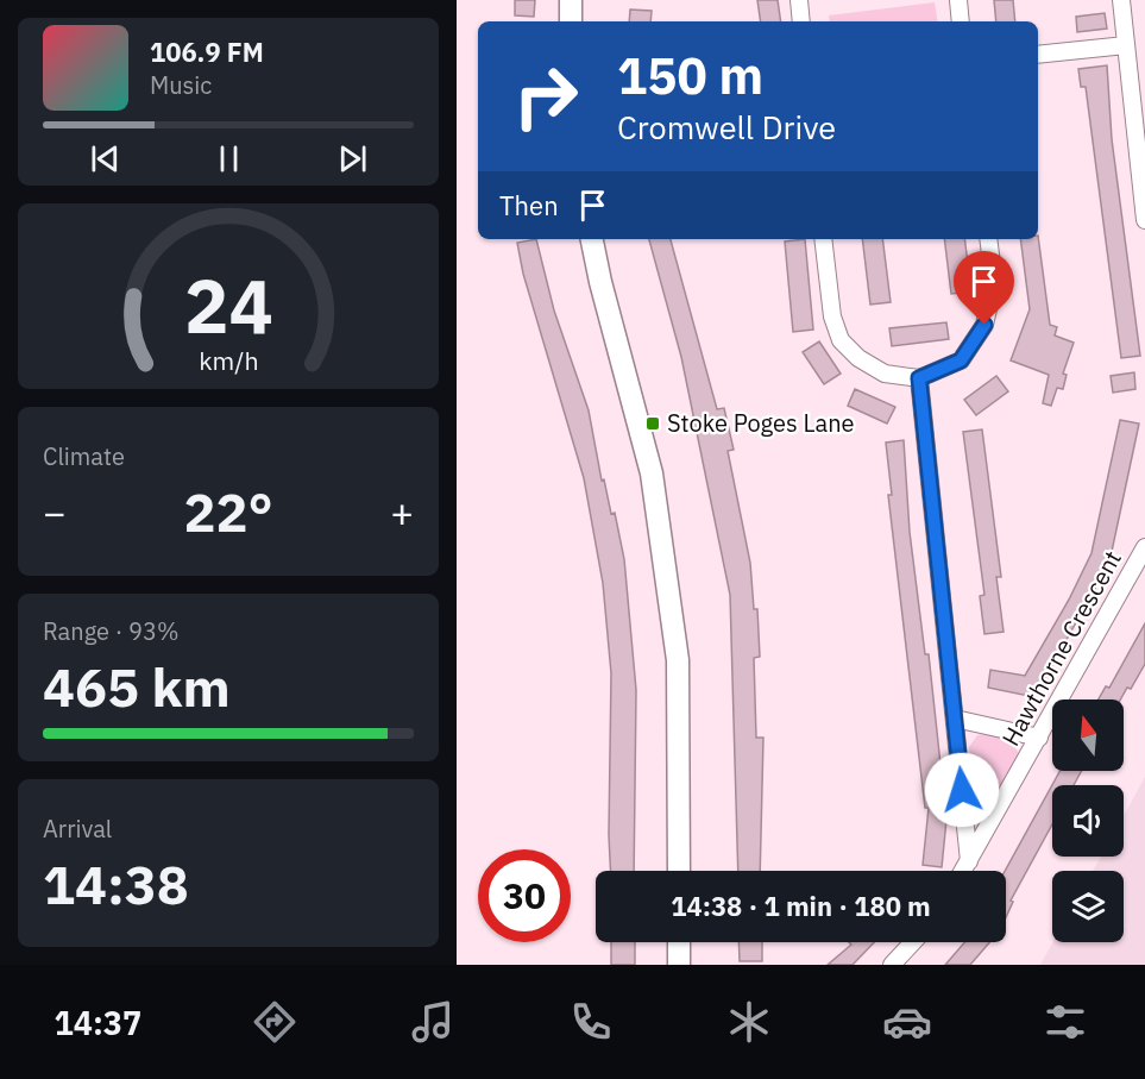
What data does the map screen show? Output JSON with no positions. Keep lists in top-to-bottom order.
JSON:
{
  "streets": {
    "street": ["Hawthorne Crescent"]
  },
  "places": {
    "transit": ["Stoke Poges Lane"]
  },
  "north": "top",
  "page": {
    "turn": ["150 m", "Cromwell Drive"],
    "song": ["106.9 FM", "Music"],
    "then": "Then",
    "tile": [
      "Climate",
      ["Range · 93%", "465 km"],
      ["Arrival", "14:38"]
    ],
    "heat": ["−", "22°", "+"],
    "limit": "30",
    "trip": "14:38 · 1 min · 180 m",
    "tabs": "14:37",
    "gauge": ["24", "km/h"]
  }
}
